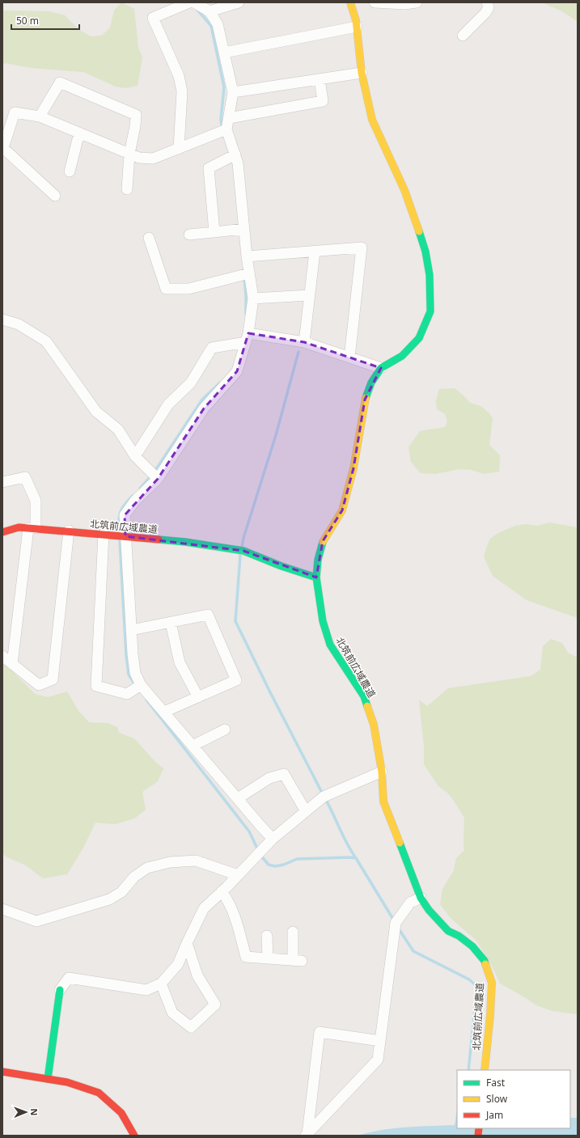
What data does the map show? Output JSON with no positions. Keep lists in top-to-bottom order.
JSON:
{
  "streets": {
    "street": ["北筑前広域農道"]
  },
  "legend": ["Fast", "Slow", "Jam"],
  "scale_bar": "50 m",
  "north": "right"
}
